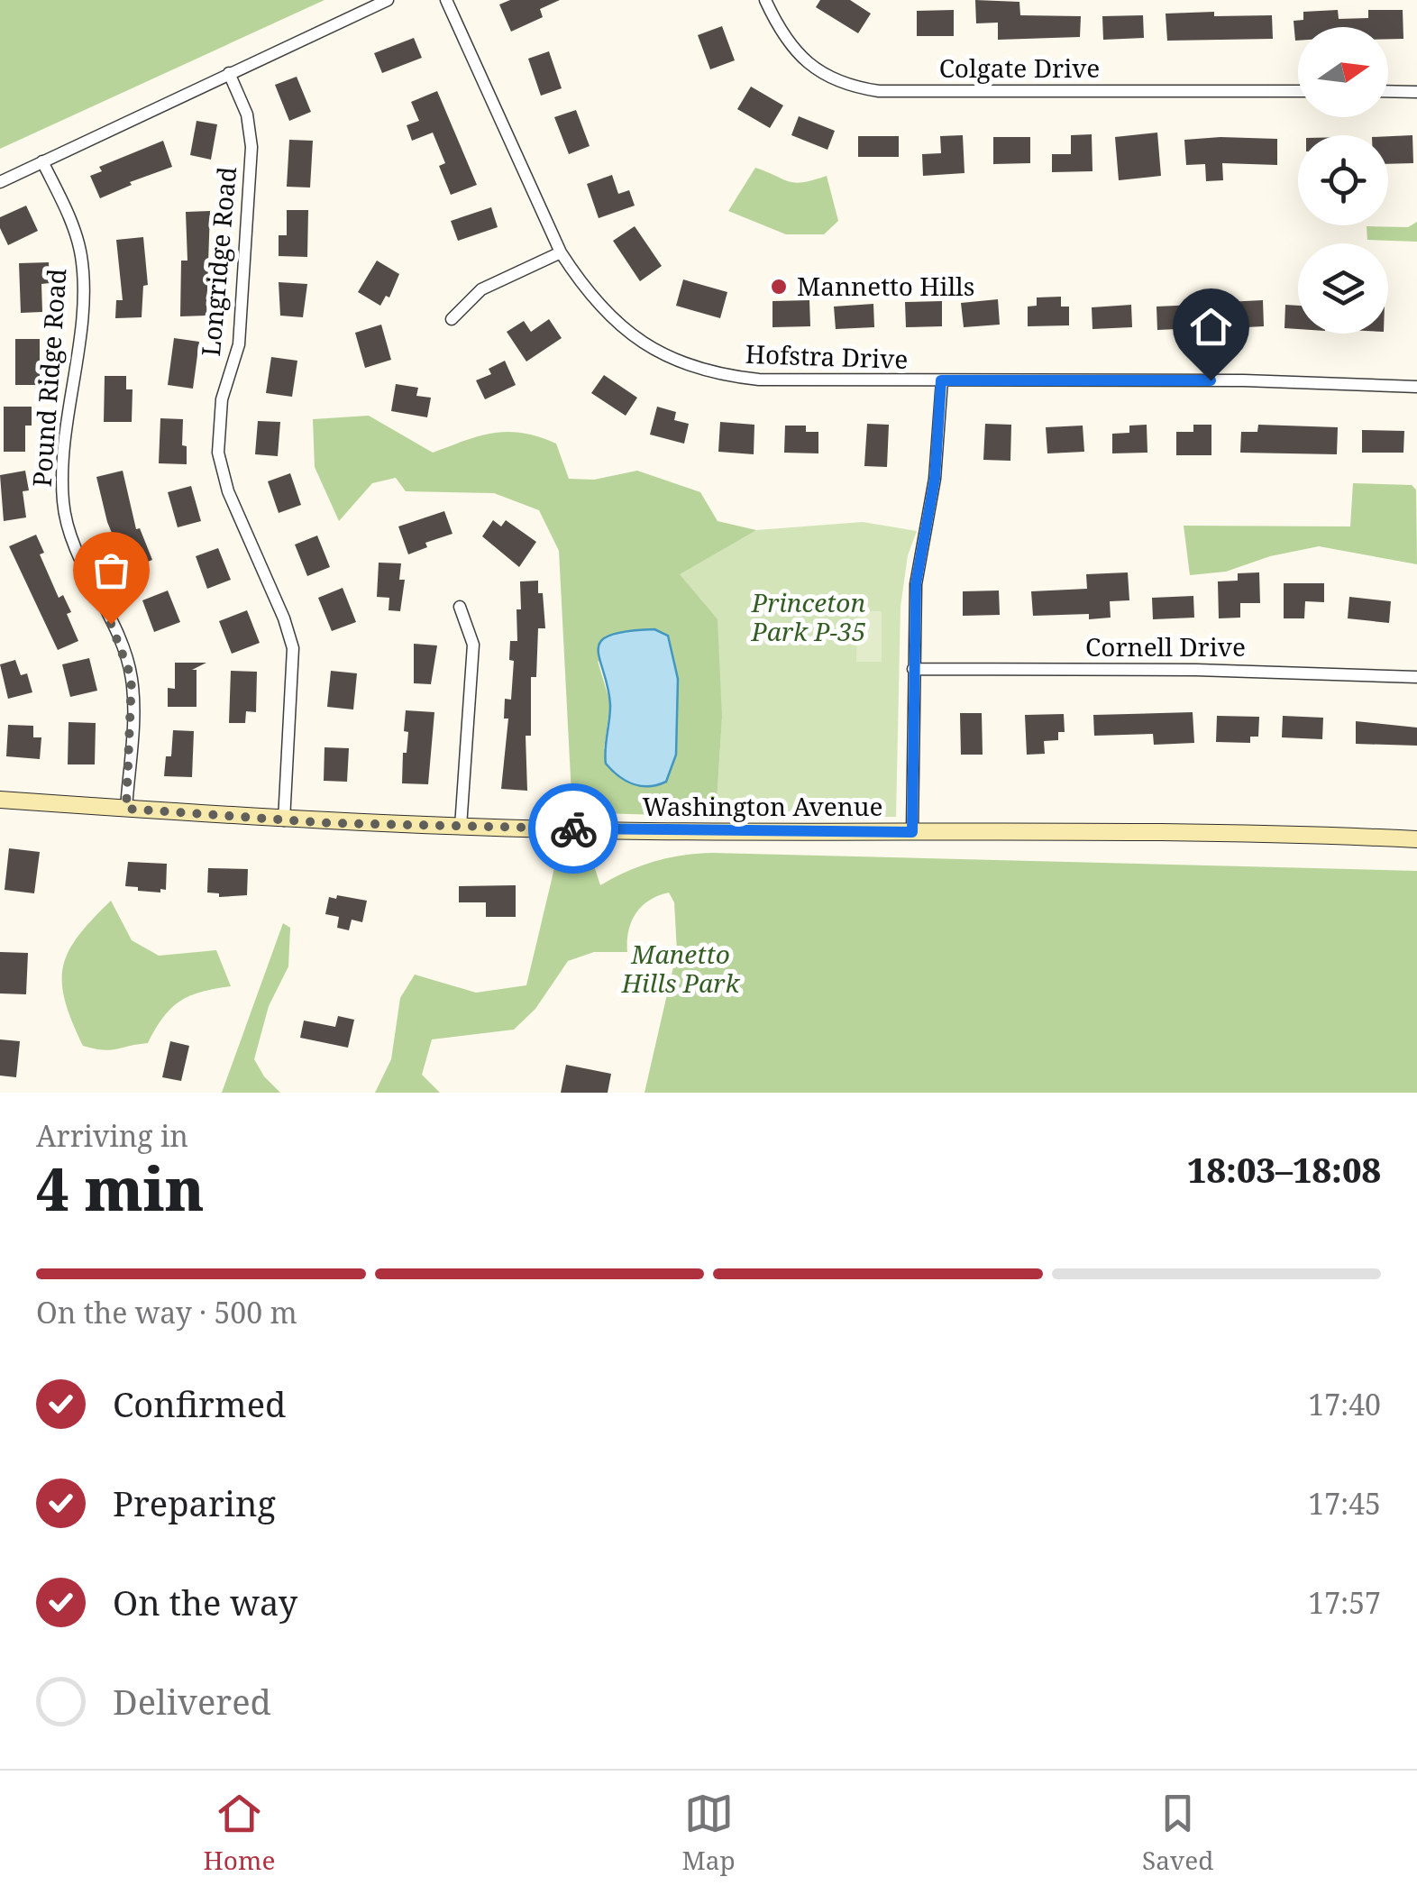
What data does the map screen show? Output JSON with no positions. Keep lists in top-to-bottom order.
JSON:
{
  "streets": {
    "main road": ["Washington Avenue"],
    "street": [
      "Colgate Drive",
      "Longridge Road",
      "Hofstra Drive",
      "Pound Ridge Road",
      "Cornell Drive"
    ]
  },
  "crossings": [
    ["Longridge Road", "Washington Avenue"],
    ["Pound Ridge Road", "Washington Avenue"]
  ],
  "parks": ["Princeton Park P-35", "Manetto Hills Park"],
  "places": ["Mannetto Hills"],
  "north": "right",
  "page": {
    "heading": ["4 min", "Arriving in", "18:03–18:08"],
    "bar": "On the way · 500 m",
    "list": [
      ["Confirmed", "17:40"],
      ["Preparing", "17:45"],
      ["On the way", "17:57"],
      "Delivered"
    ],
    "tabs": ["Home", "Map", "Saved"]
  }
}
